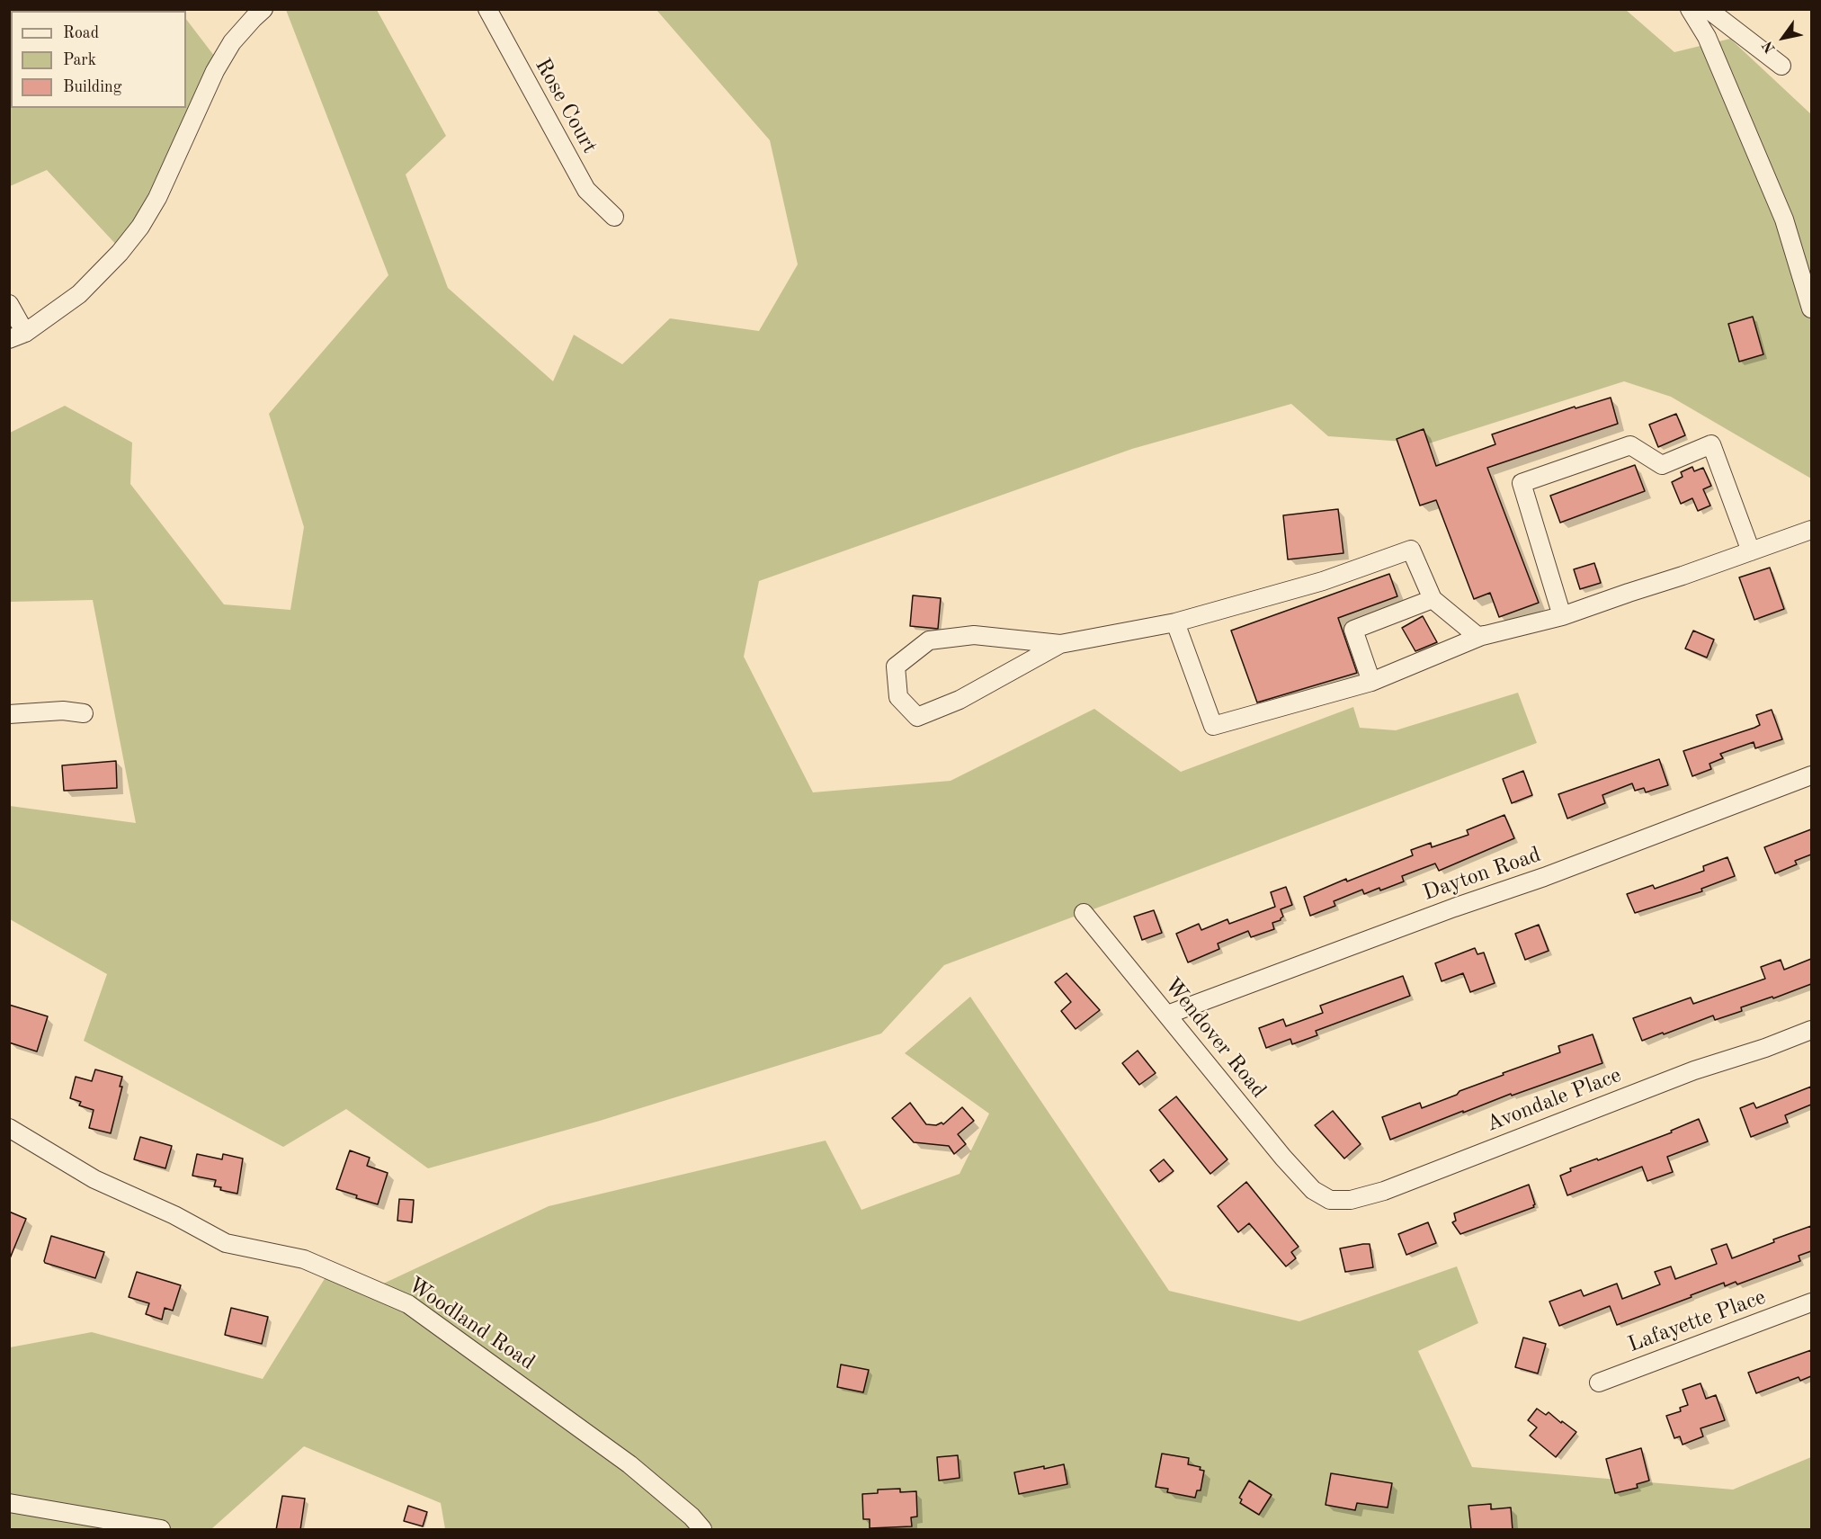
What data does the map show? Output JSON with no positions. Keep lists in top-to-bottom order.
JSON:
{
  "streets": {
    "street": [
      "Rose Court",
      "Dayton Road",
      "Wendover Road",
      "Avondale Place",
      "Lafayette Place",
      "Woodland Road"
    ]
  },
  "crossings": [
    ["Dayton Road", "Wendover Road"],
    ["Wendover Road", "Avondale Place"]
  ],
  "legend": ["Road", "Park", "Building"],
  "north": "bottom left"
}
